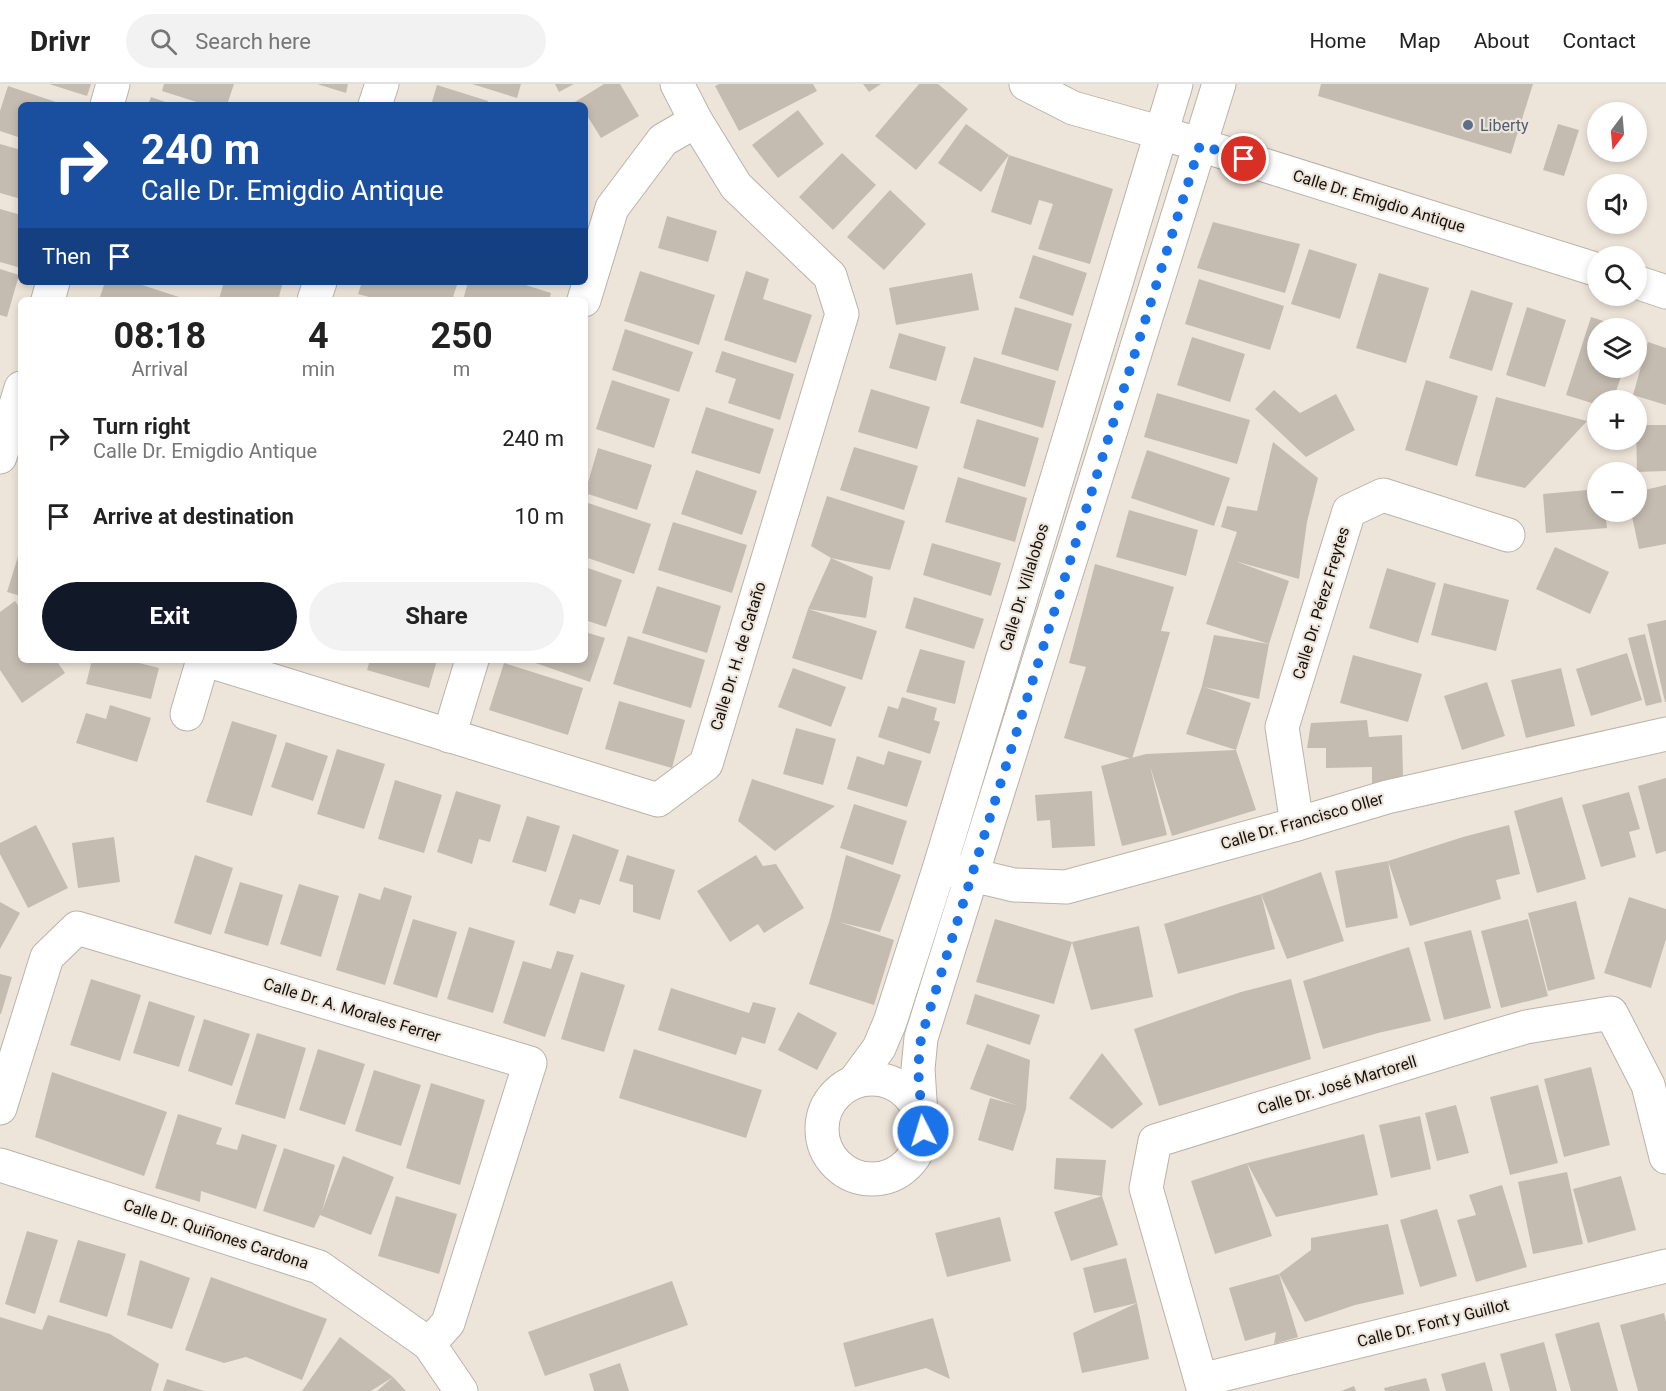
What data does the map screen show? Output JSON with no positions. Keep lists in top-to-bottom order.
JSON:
{
  "streets": {
    "street": [
      "Calle Dr. Emigdio Antique",
      "Calle Dr. Villalobos",
      "Calle Dr. Pérez Freytes",
      "Calle Dr. H. de Cataño",
      "Calle Dr. Francisco Oller",
      "Calle Dr. A. Morales Ferrer",
      "Calle Dr. José Martorell",
      "Calle Dr. Quiñones Cardona",
      "Calle Dr. Font y Guillot"
    ]
  },
  "crossings": [
    ["Calle Dr. Emigdio Antique", "Calle Dr. Villalobos"],
    ["Calle Dr. Villalobos", "Calle Dr. Francisco Oller"],
    ["Calle Dr. Pérez Freytes", "Calle Dr. Francisco Oller"],
    ["Calle Dr. A. Morales Ferrer", "Calle Dr. Quiñones Cardona"],
    ["Calle Dr. José Martorell", "Calle Dr. Font y Guillot"]
  ],
  "places": ["Liberty"],
  "north": "bottom",
  "page": {
    "header": "Drivr",
    "search": "Search here",
    "nav": [
      "Home",
      "Map",
      "About",
      "Contact"
    ],
    "map_buttons": ["+", "−"],
    "turn": ["240 m", "Calle Dr. Emigdio Antique"],
    "then": "Then",
    "eta": [
      "08:18",
      "Arrival",
      "4",
      "min",
      "250",
      "m"
    ],
    "list": [
      {
        "name": "Turn right",
        "note": "Calle Dr. Emigdio Antique",
        "value": "240 m"
      },
      {
        "name": "Arrive at destination",
        "value": "10 m"
      }
    ],
    "buttons": ["Exit", "Share"]
  }
}
